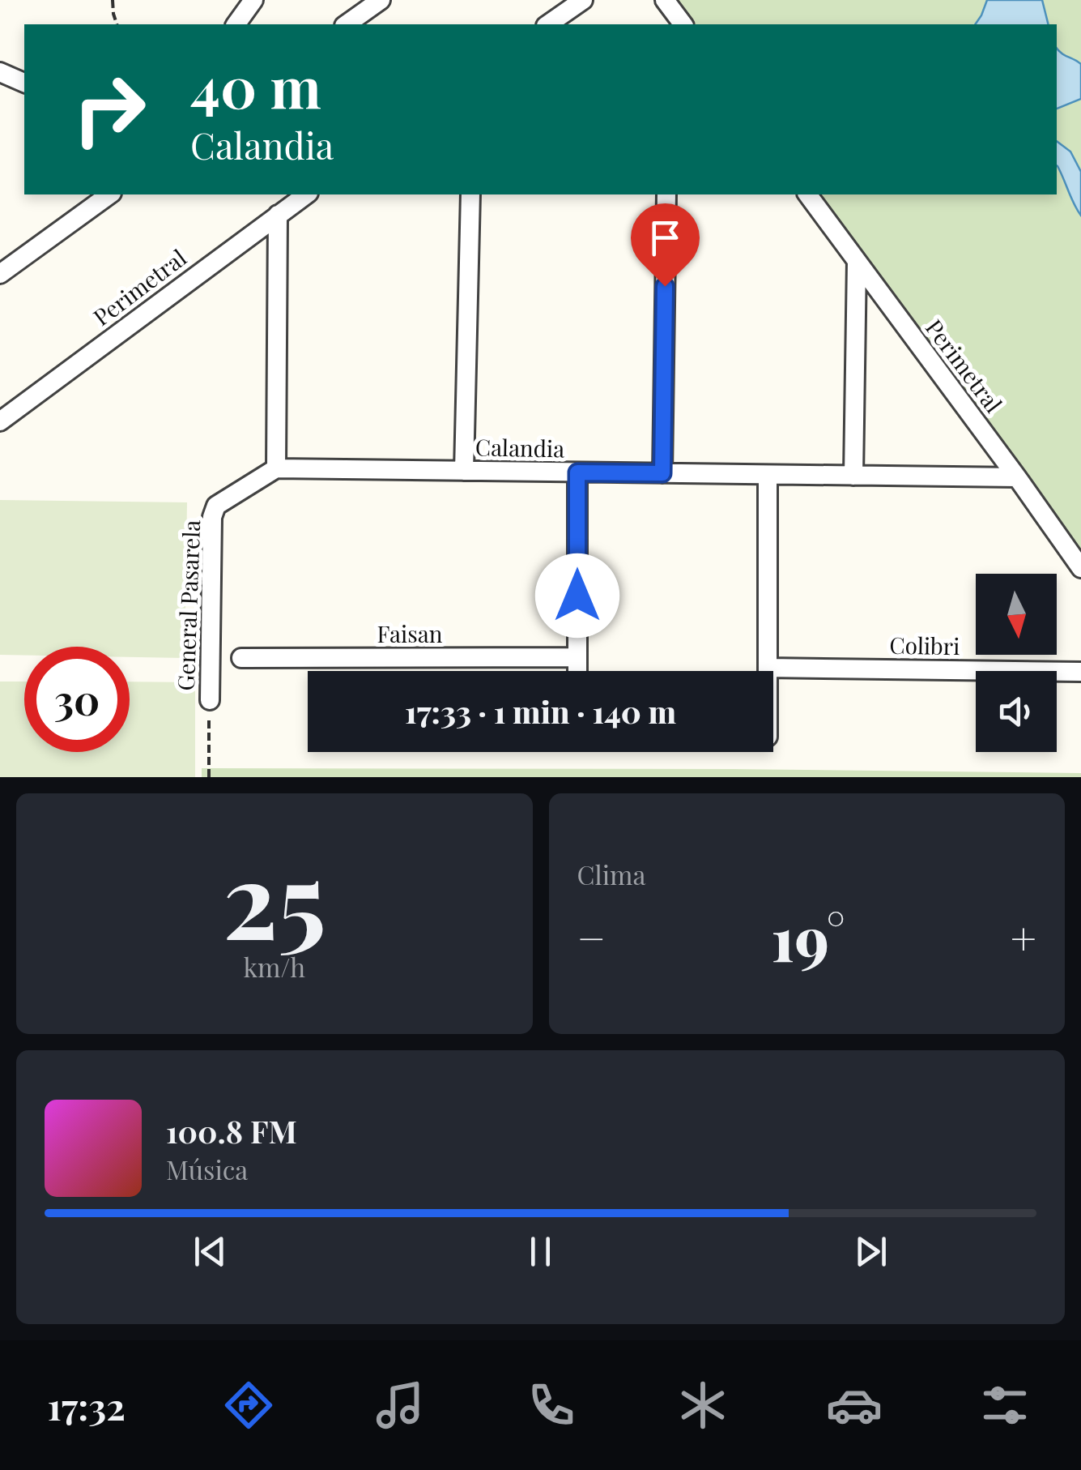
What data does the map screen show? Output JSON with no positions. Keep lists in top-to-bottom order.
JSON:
{
  "streets": {
    "street": [
      "Perimetral",
      "Calandia",
      "General Pasarela",
      "Faisan",
      "Colibri"
    ]
  },
  "crossings": [
    ["Perimetral", "Calandia"],
    ["Calandia", "General Pasarela"]
  ],
  "north": "bottom",
  "page": {
    "turn": ["40 m", "Calandia"],
    "limit": "30",
    "trip": "17:33 · 1 min · 140 m",
    "tile": [
      ["25", "km/h"],
      "Clima"
    ],
    "heat": ["−", "19°", "+"],
    "song": ["100.8 FM", "Música"],
    "tabs": "17:32"
  }
}
